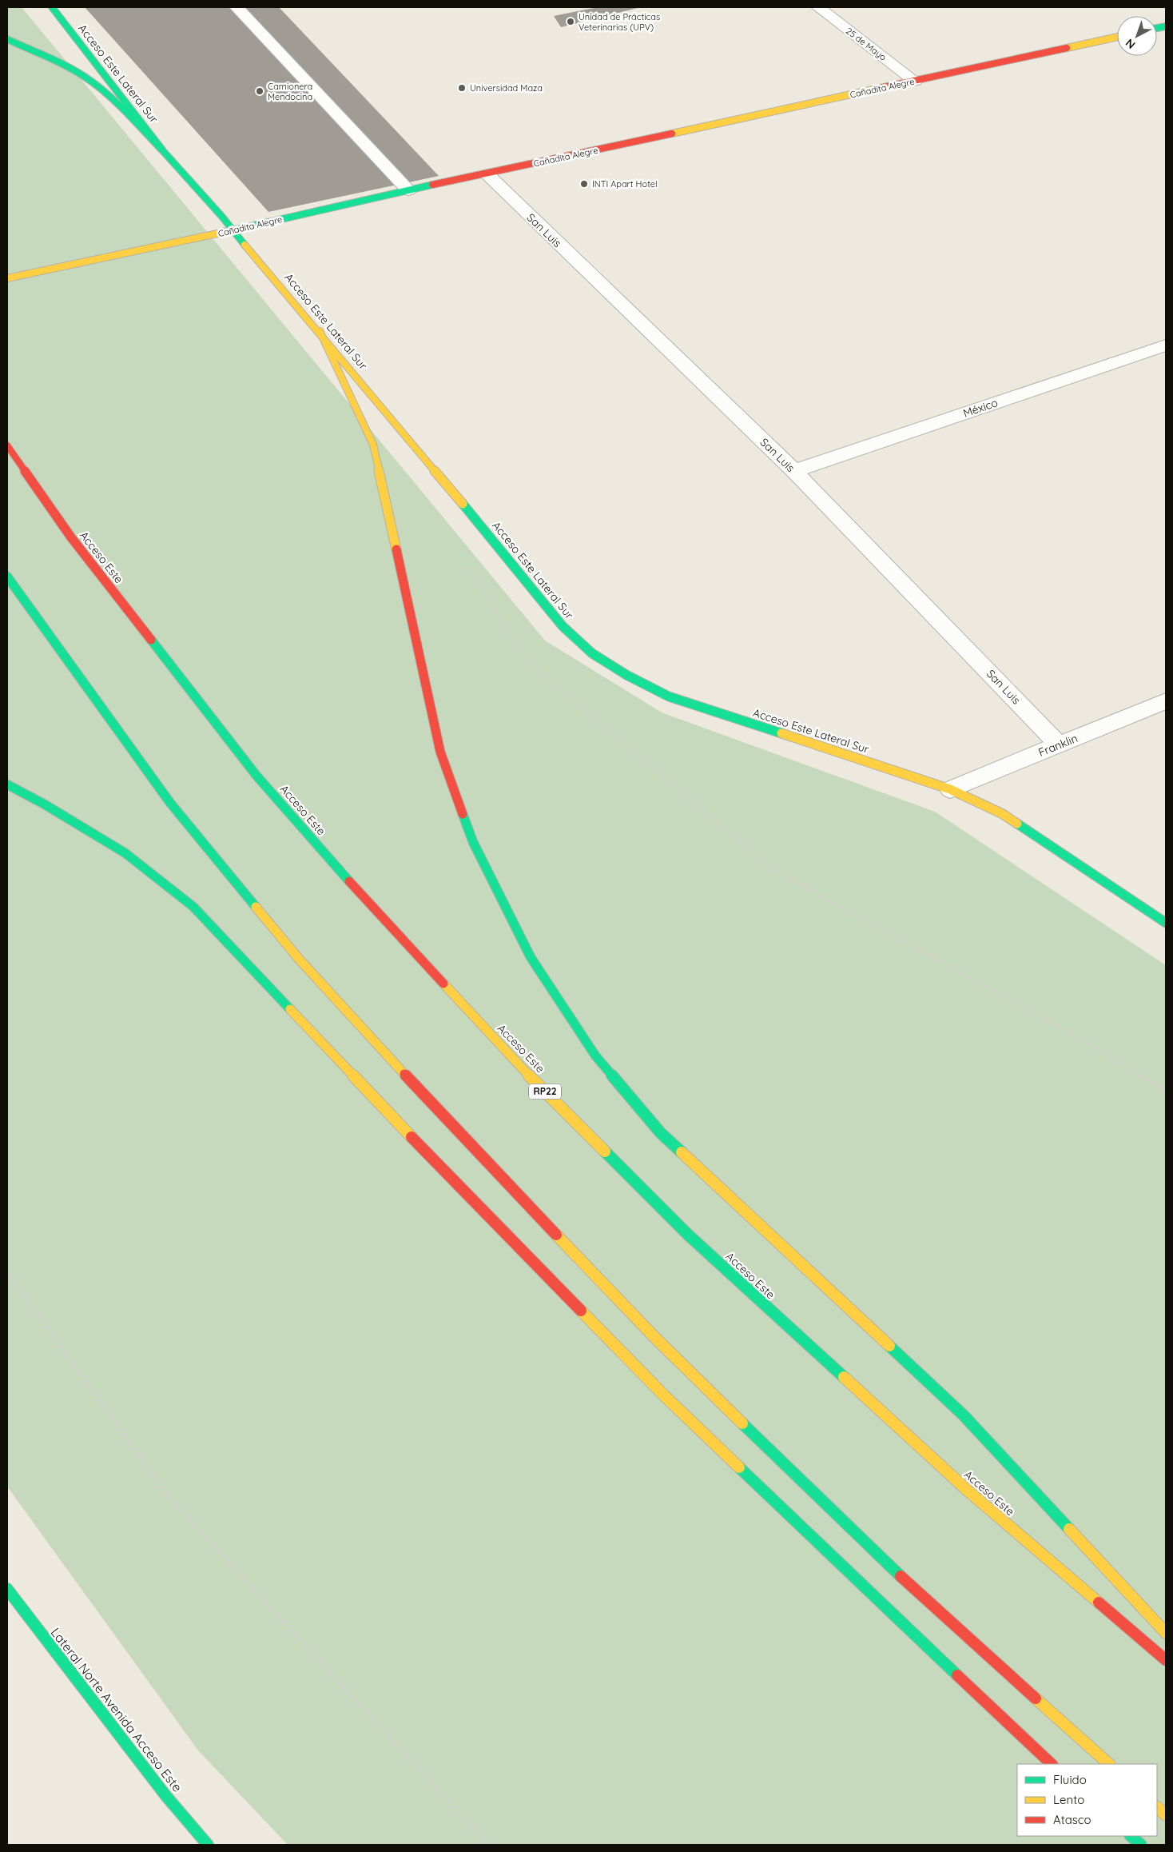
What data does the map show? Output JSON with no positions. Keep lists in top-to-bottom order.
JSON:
{
  "streets": {
    "main road": [
      "Acceso Este Lateral Sur",
      "Cañadita Alegre",
      "Acceso Este",
      "RP22",
      "Lateral Norte Avenida Acceso Este"
    ],
    "street": [
      "25 de Mayo",
      "San Luis",
      "México",
      "Franklin"
    ]
  },
  "crossings": [
    ["25 de Mayo", "Cañadita Alegre"],
    ["Acceso Este Lateral Sur", "Cañadita Alegre"],
    ["Acceso Este Lateral Sur", "Franklin"],
    ["Cañadita Alegre", "San Luis"],
    ["San Luis", "México"],
    ["San Luis", "Franklin"]
  ],
  "places": [
    "Unidad de Prácticas Veterinarias (UPV)",
    "Universidad Maza",
    "Camionera Mendocina",
    "INTI Apart Hotel"
  ],
  "legend": ["Fluido", "Lento", "Atasco"],
  "north": "bottom left"
}
